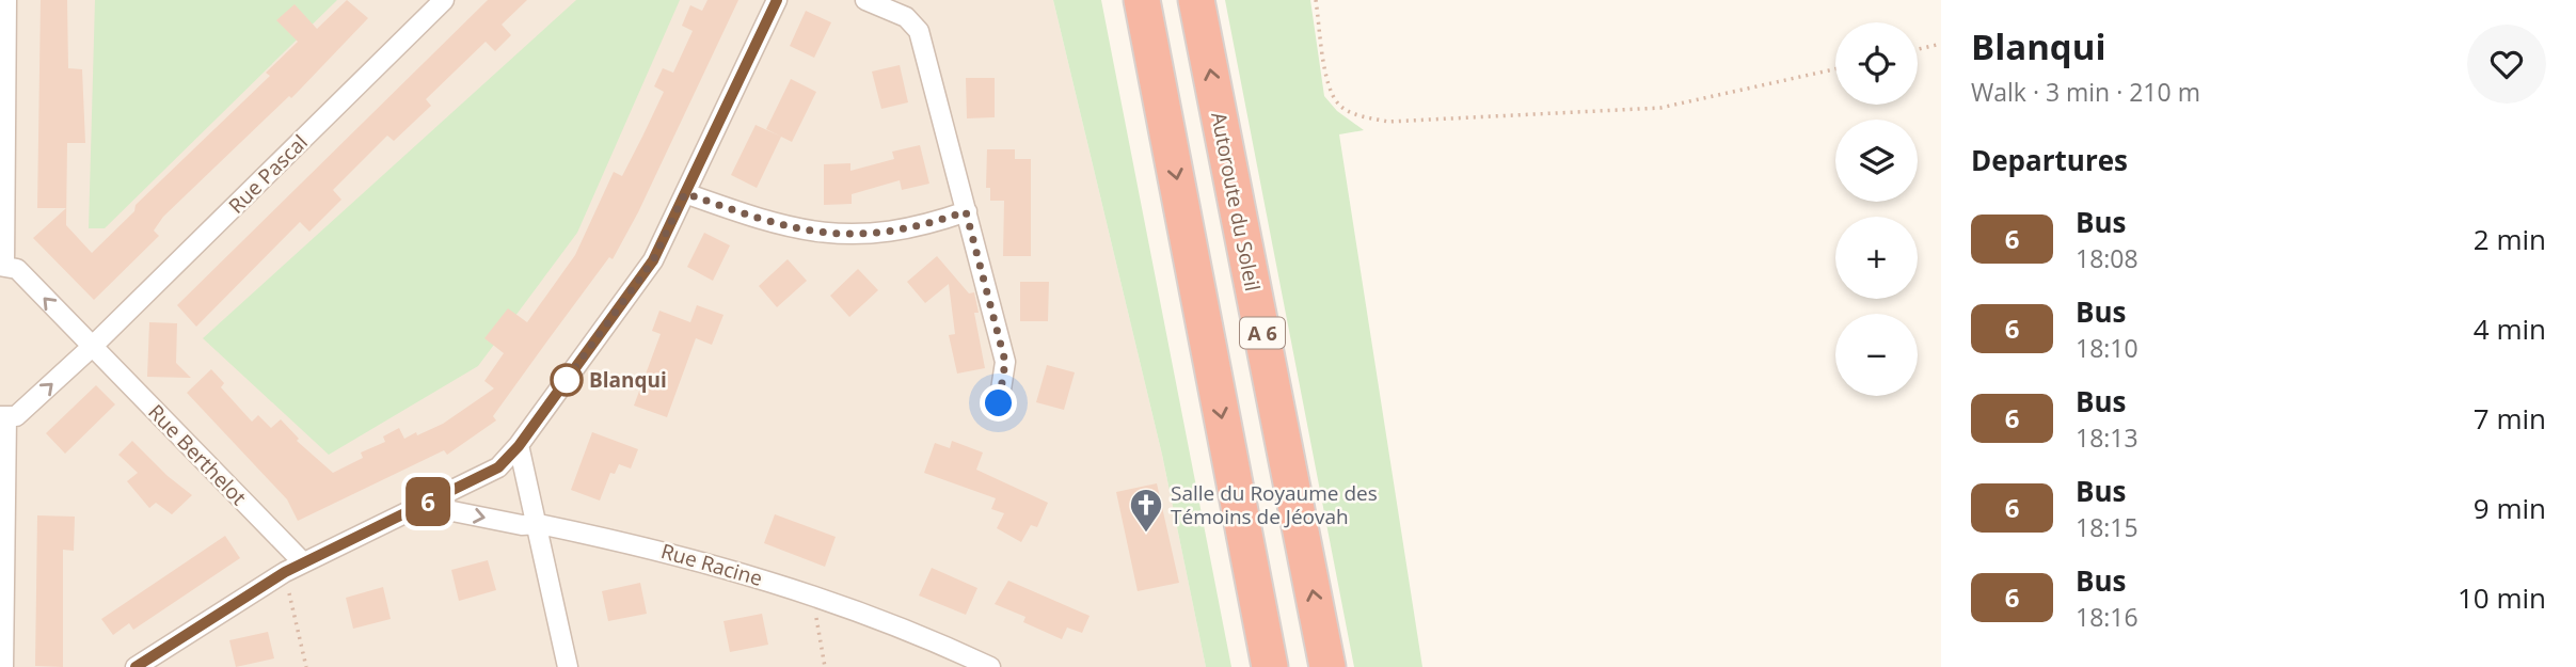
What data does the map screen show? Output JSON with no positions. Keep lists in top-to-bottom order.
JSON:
{
  "streets": {
    "highway": ["Autoroute du Soleil", "A 6"],
    "street": ["Rue Pascal", "Rue Berthelot", "Rue Racine"]
  },
  "crossings": [
    ["Rue Pascal", "Rue Berthelot"]
  ],
  "places": {
    "other": ["Blanqui"],
    "church": ["Salle du Royaume des Témoins de Jéovah"]
  },
  "lines": ["bus line 6"],
  "page": {
    "on_map": "6",
    "heading": [
      ["Blanqui", "Walk · 3 min · 210 m"],
      "Departures"
    ],
    "map_buttons": ["+", "−"],
    "list": [
      {
        "mark": "6",
        "name": "Bus",
        "note": "18:08",
        "value": "2 min"
      },
      {
        "mark": "6",
        "name": "Bus",
        "note": "18:10",
        "value": "4 min"
      },
      {
        "mark": "6",
        "name": "Bus",
        "note": "18:13",
        "value": "7 min"
      },
      {
        "mark": "6",
        "name": "Bus",
        "note": "18:15",
        "value": "9 min"
      },
      {
        "mark": "6",
        "name": "Bus",
        "note": "18:16",
        "value": "10 min"
      }
    ]
  }
}
